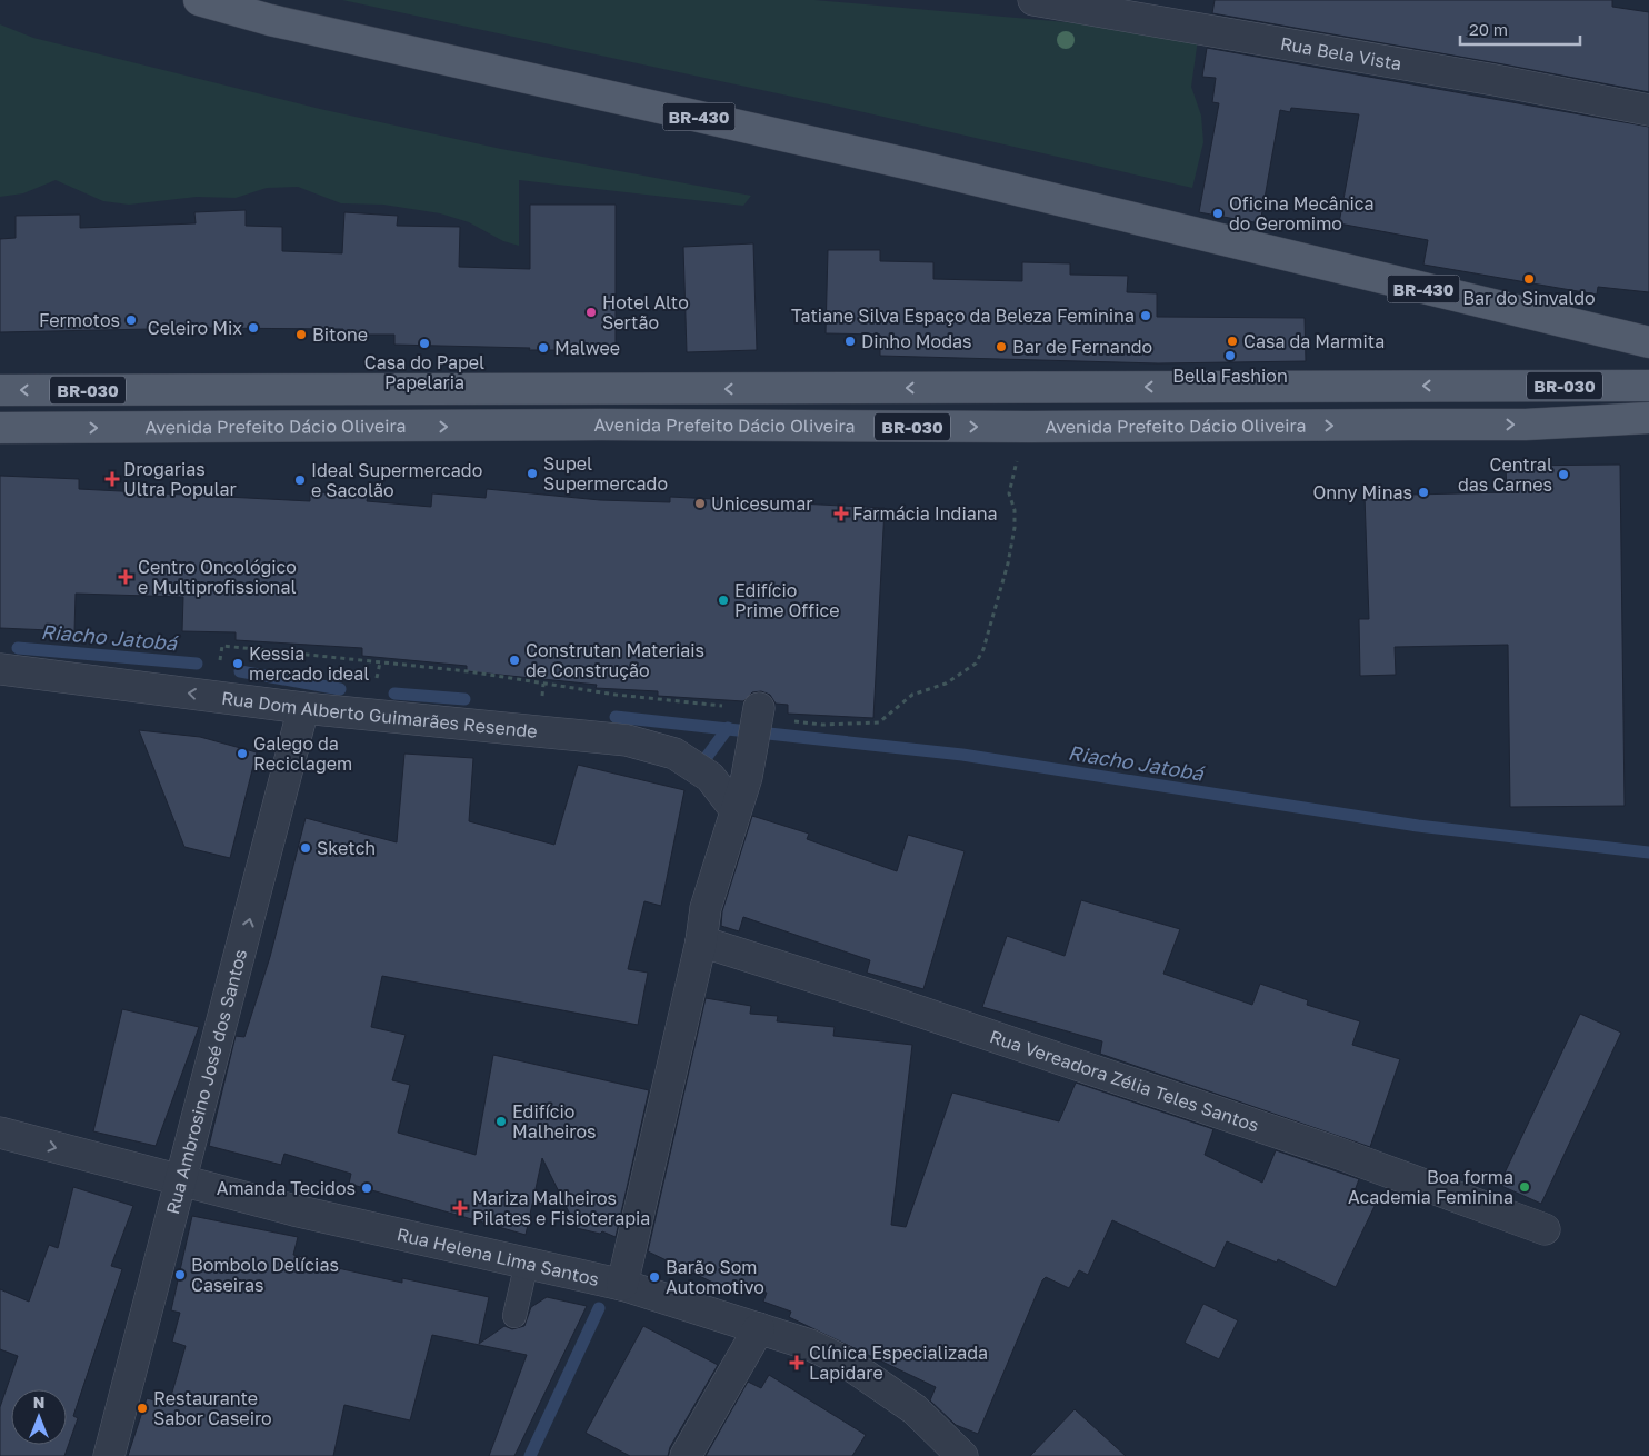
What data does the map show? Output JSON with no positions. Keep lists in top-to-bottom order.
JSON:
{
  "streets": {
    "main road": ["BR-430", "BR-030", "Avenida Prefeito Dácio Oliveira"],
    "street": [
      "Rua Bela Vista",
      "Rua Dom Alberto Guimarães Resende",
      "Rua Vereadora Zélia Teles Santos",
      "Rua Ambrosino José dos Santos",
      "Rua Helena Lima Santos"
    ]
  },
  "crossings": [
    ["Rua Dom Alberto Guimarães Resende", "Rua Ambrosino José dos Santos"],
    ["Rua Ambrosino José dos Santos", "Rua Helena Lima Santos"]
  ],
  "one_way": ["Rua Dom Alberto Guimarães Resende", "Rua Ambrosino José dos Santos"],
  "water": ["Riacho Jatobá"],
  "places": {
    "other": [
      "Oficina Mecânica do Geromimo",
      "Bar do Sinvaldo",
      "Hotel Alto Sertão",
      "Tatiane Silva Espaço da Beleza Feminina",
      "Fermotos",
      "Celeiro Mix",
      "Bitone",
      "Dinho Modas",
      "Casa da Marmita",
      "Casa do Papel Papelaria",
      "Bar de Fernando",
      "Malwee",
      "Bella Fashion",
      "Supel Supermercado",
      "Central das Carnes",
      "Ideal Supermercado e Sacolão",
      "Onny Minas",
      "Unicesumar",
      "Edifício Prime Office",
      "Construtan Materiais de Construção",
      "Kessia mercado ideal",
      "Galego da Reciclagem",
      "Sketch",
      "Edifício Malheiros",
      "Boa forma Academia Feminina",
      "Amanda Tecidos",
      "Bombolo Delícias Caseiras",
      "Barão Som Automotivo",
      "Restaurante Sabor Caseiro"
    ],
    "health": [
      "Drogarias Ultra Popular",
      "Farmácia Indiana",
      "Centro Oncológico e Multiprofissional",
      "Mariza Malheiros Pilates e Fisioterapia",
      "Clínica Especializada Lapidare"
    ]
  },
  "scale_bar": "20 m",
  "north": "top"
}
